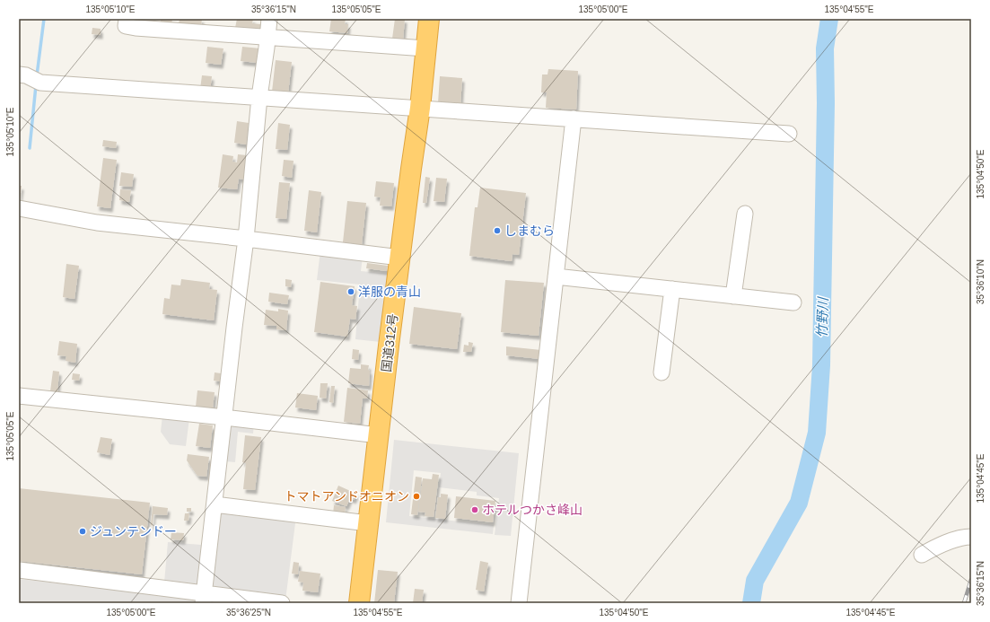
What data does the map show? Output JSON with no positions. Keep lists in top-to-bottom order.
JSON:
{
  "streets": {
    "highway": ["国道312号"]
  },
  "water": ["竹野川"],
  "places": [
    "しまむら",
    "洋服の青山",
    "トマトアンドオニオン",
    "ホテルつかさ峰山",
    "ジュンテンドー"
  ],
  "coordinates": [
    "135°05'10\"E",
    "35°36'15\"N",
    "135°05'05\"E",
    "135°05'00\"E",
    "135°04'55\"E",
    "135°04'50\"E",
    "35°36'10\"N",
    "135°04'45\"E",
    "35°36'25\"N"
  ]
}
